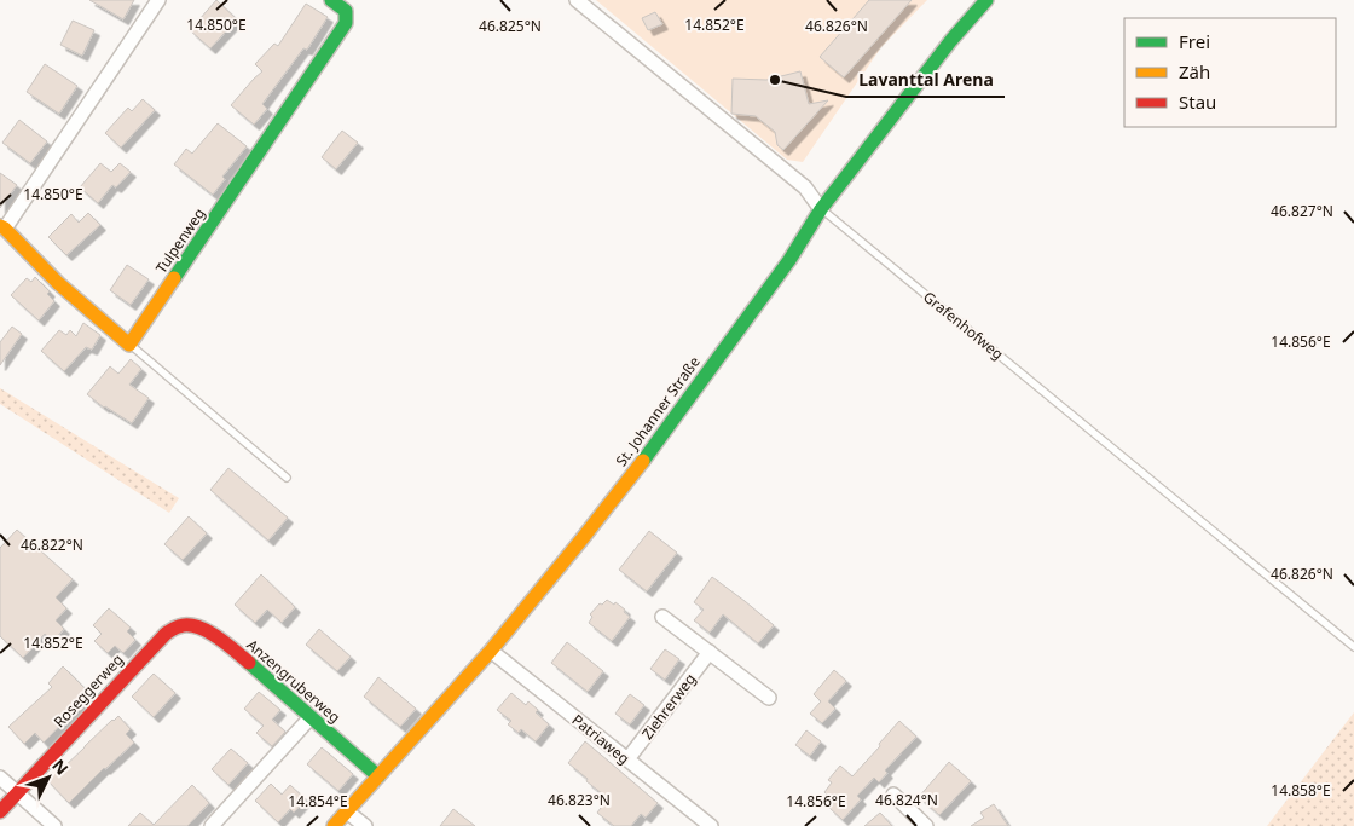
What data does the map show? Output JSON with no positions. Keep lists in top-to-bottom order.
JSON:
{
  "streets": {
    "street": [
      "Tulpenweg",
      "Grafenhofweg",
      "St. Johanner Straße",
      "Anzengruberweg",
      "Roseggerweg",
      "Ziehrerweg",
      "Patriaweg"
    ]
  },
  "crossings": [
    ["Grafenhofweg", "St. Johanner Straße"],
    ["St. Johanner Straße", "Anzengruberweg"],
    ["St. Johanner Straße", "Patriaweg"],
    ["Anzengruberweg", "Roseggerweg"],
    ["Ziehrerweg", "Patriaweg"]
  ],
  "places": ["Lavanttal Arena"],
  "legend": ["Frei", "Zäh", "Stau"],
  "north": "top right",
  "coordinates": [
    "14.850°E",
    "14.852°E",
    "46.825°N",
    "46.826°N",
    "46.827°N",
    "14.856°E",
    "46.822°N",
    "14.858°E",
    "46.823°N",
    "46.824°N",
    "14.854°E"
  ]
}
